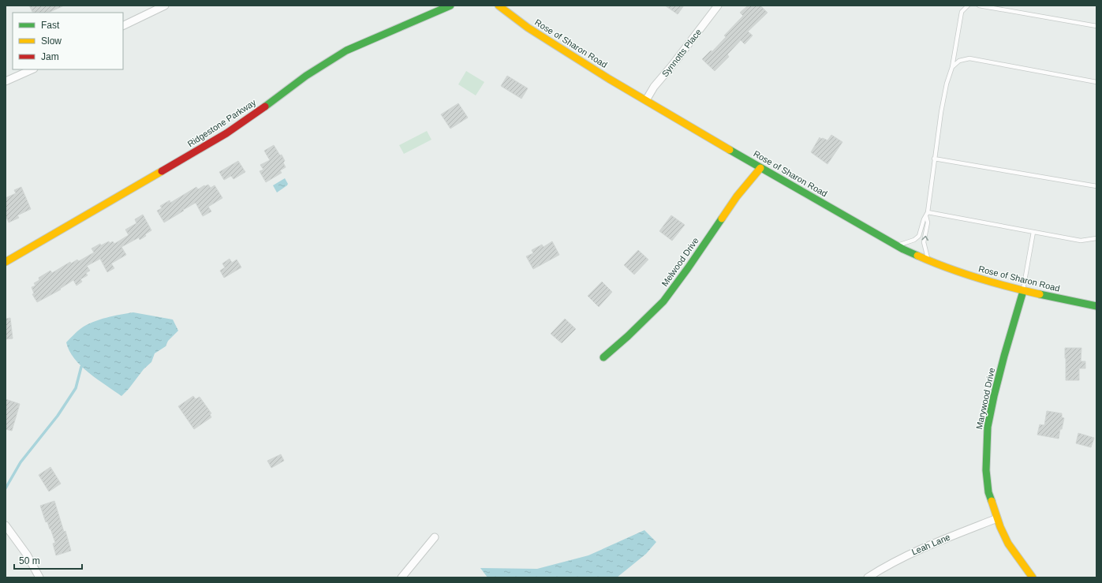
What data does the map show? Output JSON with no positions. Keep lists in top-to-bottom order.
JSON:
{
  "streets": {
    "street": [
      "Rose of Sharon Road",
      "Synnotts Place",
      "Ridgestone Parkway",
      "Melwood Drive",
      "Marywood Drive",
      "Leah Lane"
    ]
  },
  "crossings": [
    ["Rose of Sharon Road", "Synnotts Place"],
    ["Rose of Sharon Road", "Melwood Drive"],
    ["Rose of Sharon Road", "Marywood Drive"],
    ["Marywood Drive", "Leah Lane"]
  ],
  "legend": ["Fast", "Slow", "Jam"],
  "scale_bar": "50 m"
}
